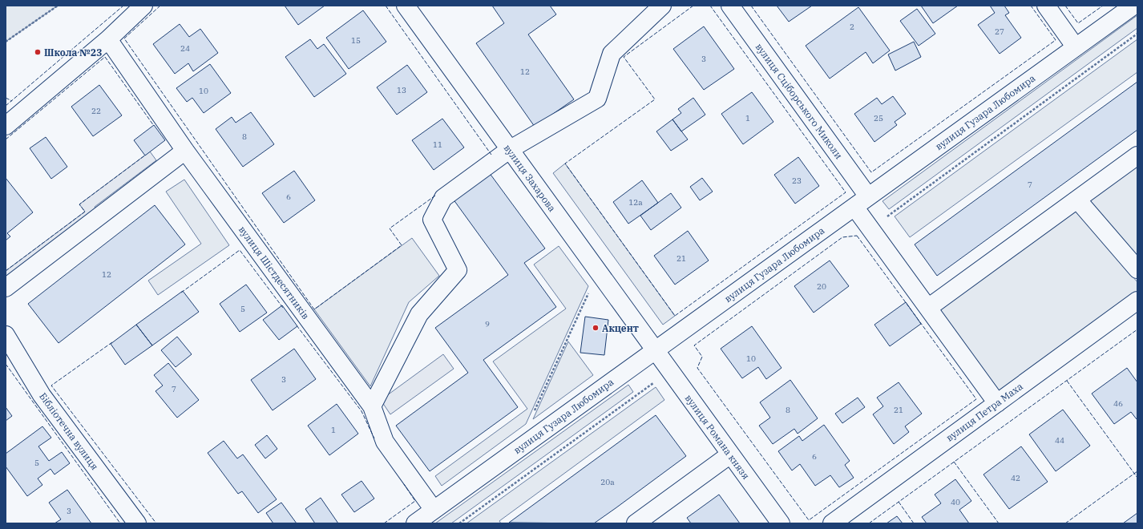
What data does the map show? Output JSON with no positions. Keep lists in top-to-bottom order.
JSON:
{
  "streets": {
    "street": [
      "вулиця Сціборського Миколи",
      "вулиця Гузара Любомира",
      "вулиця Захарова",
      "вулиця Шістдесятників",
      "вулиця Петра Маха",
      "Бібліотечна вулиця",
      "вулиця Романа князя"
    ]
  },
  "crossings": [
    ["вулиця Сціборського Миколи", "вулиця Гузара Любомира"],
    ["вулиця Гузара Любомира", "вулиця Захарова"],
    ["вулиця Гузара Любомира", "вулиця Шістдесятників"],
    ["вулиця Гузара Любомира", "вулиця Романа князя"],
    ["вулиця Захарова", "вулиця Романа князя"]
  ],
  "places": ["Школа №23", "Акцент"],
  "house_numbers": [
    "2",
    "27",
    "15",
    "24",
    "3",
    "12",
    "13",
    "10",
    "22",
    "1",
    "25",
    "8",
    "11",
    "23",
    "7",
    "6",
    "12а",
    "21",
    "12",
    "20",
    "5",
    "9",
    "10",
    "3",
    "7",
    "46",
    "8",
    "21",
    "1",
    "44",
    "6",
    "5",
    "42",
    "20а",
    "40",
    "3"
  ]
}
